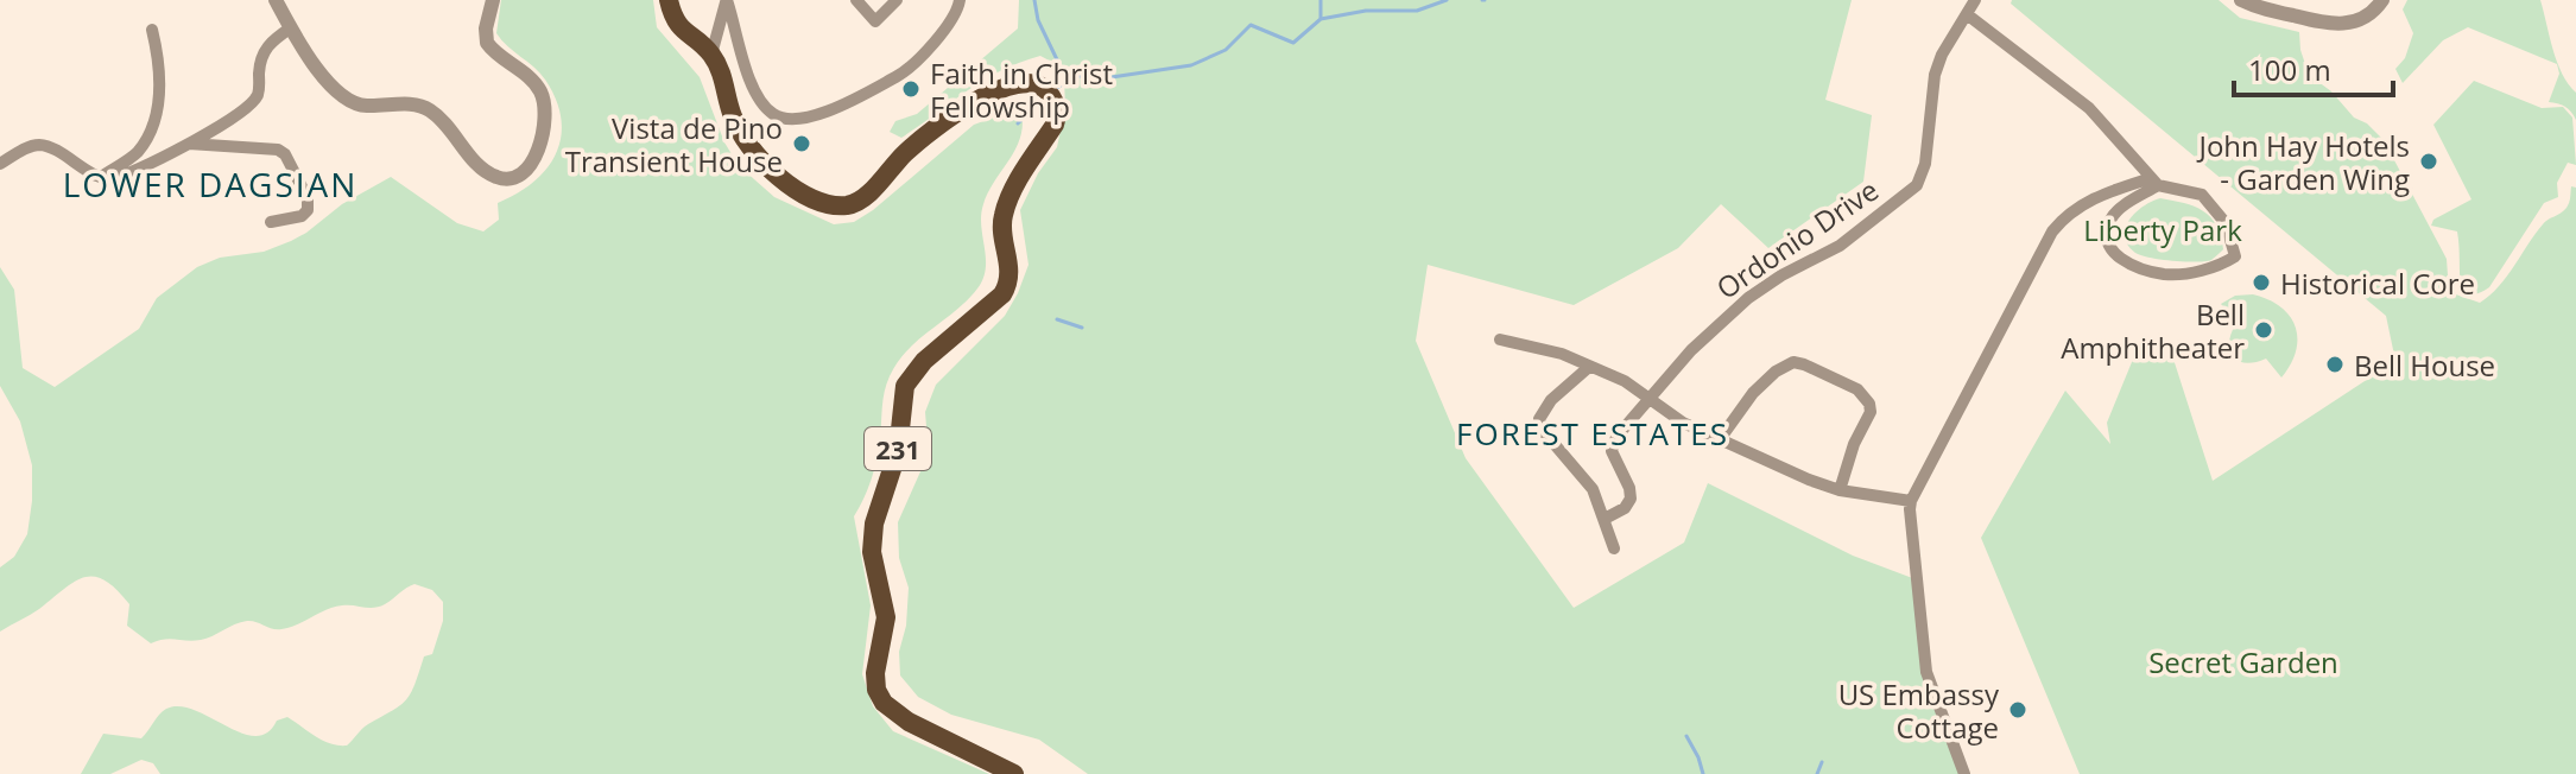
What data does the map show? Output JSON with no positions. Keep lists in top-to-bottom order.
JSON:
{
  "streets": {
    "main road": ["231"],
    "street": ["Ordonio Drive"]
  },
  "districts": ["LOWER DAGSIAN", "FOREST ESTATES"],
  "parks": ["Liberty Park", "Secret Garden"],
  "places": [
    "Faith in Christ Fellowship",
    "Vista de Pino Transient House",
    "John Hay Hotels - Garden Wing",
    "Historical Core",
    "Bell Amphitheater",
    "Bell House",
    "US Embassy Cottage"
  ],
  "scale_bar": "100 m"
}
